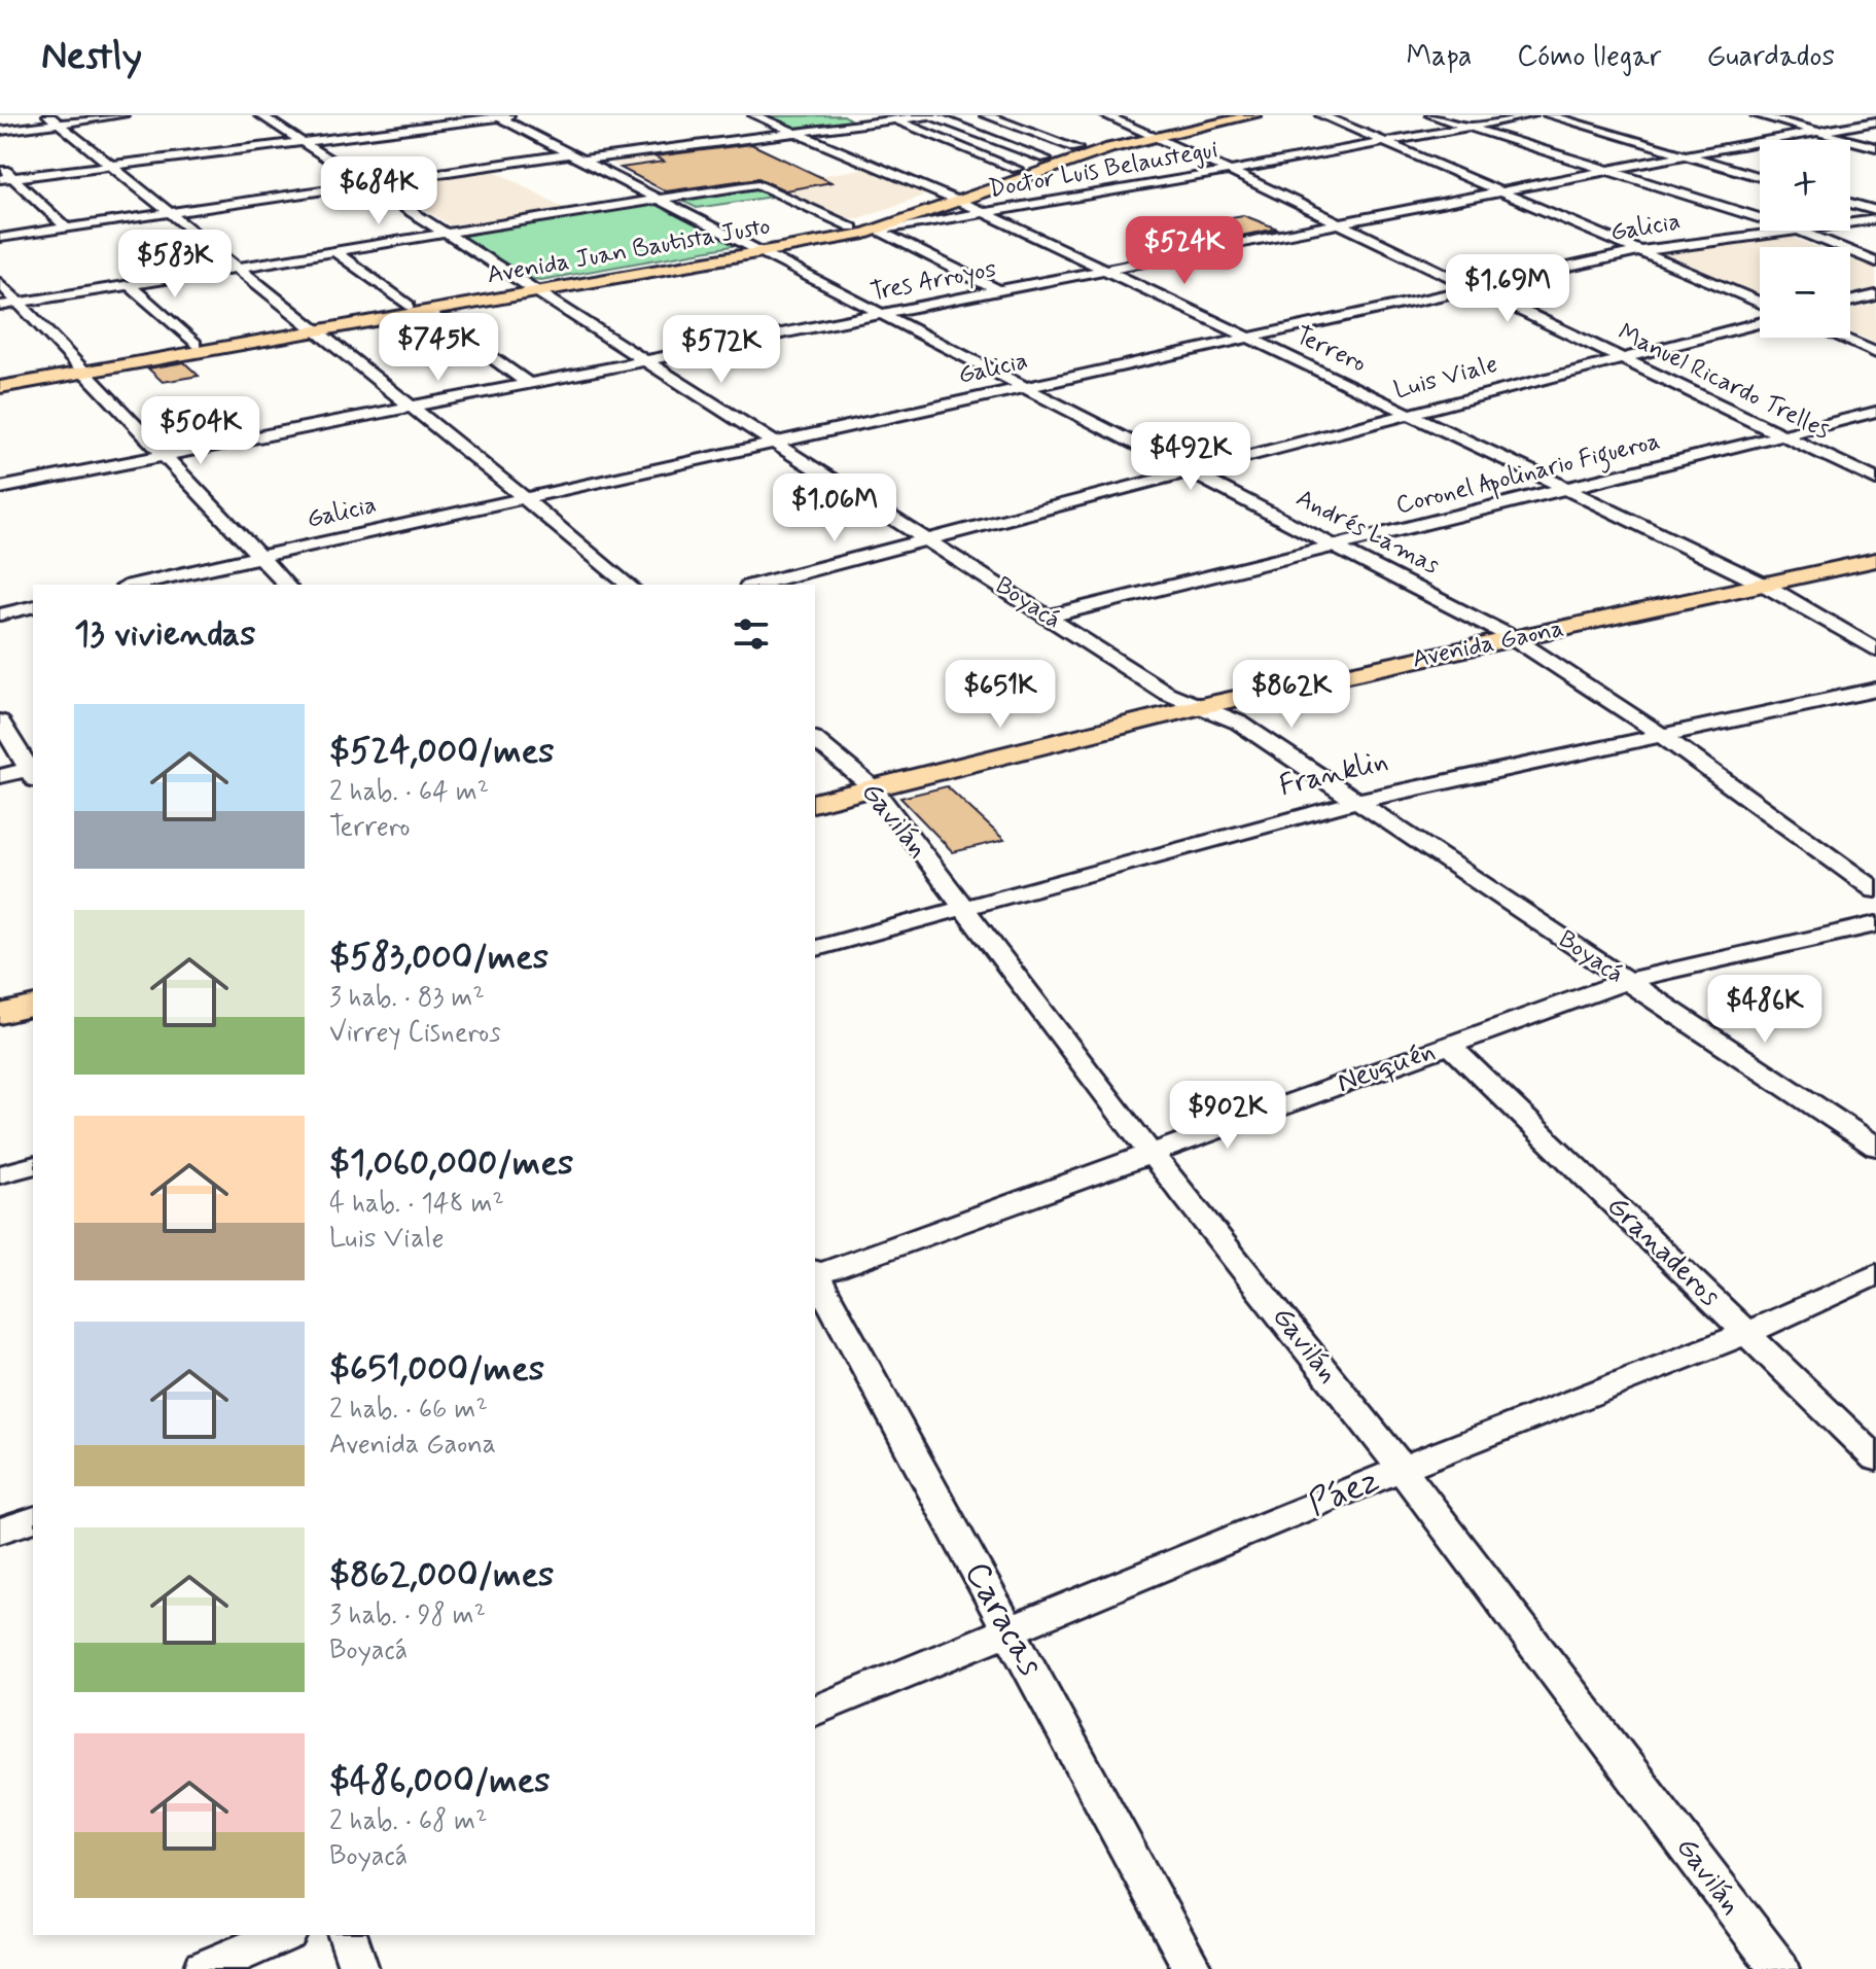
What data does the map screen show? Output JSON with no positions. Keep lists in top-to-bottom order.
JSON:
{
  "streets": {
    "main road": ["Avenida Juan Bautista Justo", "Avenida Gaona"],
    "street": [
      "Doctor Luis Belaustegui",
      "Galicia",
      "Tres Arroyos",
      "Terrero",
      "Luis Viale",
      "Manuel Ricardo Trelles",
      "Coronel Apolinario Figueroa",
      "Andrés Lamas",
      "Boyacá",
      "Franklin",
      "Gavilán",
      "Neuquén",
      "Granaderos",
      "Páez",
      "Caracas"
    ]
  },
  "crossings": [
    ["Doctor Luis Belaustegui", "Avenida Juan Bautista Justo"],
    ["Doctor Luis Belaustegui", "Terrero"],
    ["Doctor Luis Belaustegui", "Manuel Ricardo Trelles"],
    ["Galicia", "Terrero"],
    ["Galicia", "Manuel Ricardo Trelles"],
    ["Galicia", "Andrés Lamas"],
    ["Galicia", "Boyacá"],
    ["Avenida Juan Bautista Justo", "Terrero"],
    ["Avenida Juan Bautista Justo", "Manuel Ricardo Trelles"],
    ["Avenida Juan Bautista Justo", "Andrés Lamas"],
    ["Avenida Juan Bautista Justo", "Boyacá"],
    ["Tres Arroyos", "Terrero"],
    ["Tres Arroyos", "Manuel Ricardo Trelles"],
    ["Tres Arroyos", "Andrés Lamas"],
    ["Tres Arroyos", "Boyacá"],
    ["Terrero", "Luis Viale"],
    ["Terrero", "Coronel Apolinario Figueroa"],
    ["Terrero", "Avenida Gaona"],
    ["Luis Viale", "Manuel Ricardo Trelles"],
    ["Luis Viale", "Andrés Lamas"],
    ["Luis Viale", "Boyacá"],
    ["Manuel Ricardo Trelles", "Coronel Apolinario Figueroa"],
    ["Coronel Apolinario Figueroa", "Andrés Lamas"],
    ["Coronel Apolinario Figueroa", "Boyacá"],
    ["Andrés Lamas", "Avenida Gaona"],
    ["Andrés Lamas", "Franklin"],
    ["Boyacá", "Avenida Gaona"],
    ["Boyacá", "Franklin"],
    ["Boyacá", "Neuquén"],
    ["Avenida Gaona", "Gavilán"],
    ["Franklin", "Gavilán"],
    ["Gavilán", "Neuquén"],
    ["Gavilán", "Páez"],
    ["Neuquén", "Granaderos"],
    ["Granaderos", "Páez"],
    ["Páez", "Caracas"]
  ],
  "page": {
    "header": "Nestly",
    "nav": ["Mapa", "Cómo llegar", "Guardados"],
    "map_buttons": ["+", "−"],
    "price": [
      "$684K",
      "$524K",
      "$583K",
      "$1.69M",
      "$745K",
      "$572K",
      "$504K",
      "$492K",
      "$1.06M",
      "$651K",
      "$862K",
      "$486K",
      "$902K"
    ],
    "heading": "13 viviendas",
    "list": [
      {
        "name": "$524,000/mes",
        "note": "2 hab. · 64 m² · Terrero"
      },
      {
        "name": "$583,000/mes",
        "note": "3 hab. · 83 m² · Virrey Cisneros"
      },
      {
        "name": "$1,060,000/mes",
        "note": "4 hab. · 148 m² · Luis Viale"
      },
      {
        "name": "$651,000/mes",
        "note": "2 hab. · 66 m² · Avenida Gaona"
      },
      {
        "name": "$862,000/mes",
        "note": "3 hab. · 98 m² · Boyacá"
      },
      {
        "name": "$486,000/mes",
        "note": "2 hab. · 68 m² · Boyacá"
      }
    ]
  }
}
